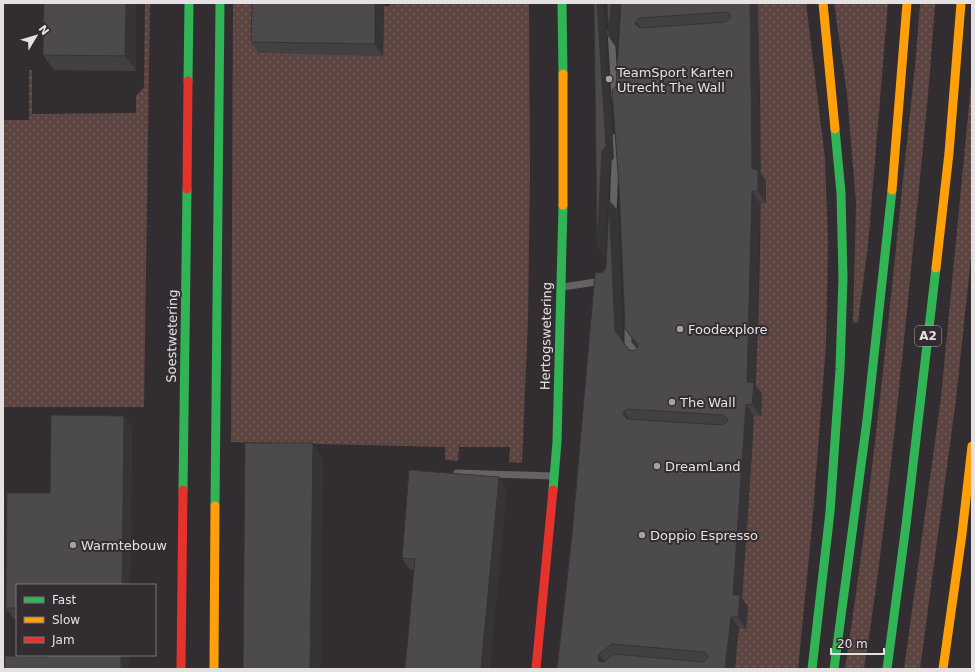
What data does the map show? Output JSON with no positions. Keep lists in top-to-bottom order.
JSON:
{
  "streets": {
    "main road": ["Soestwetering", "Hertogswetering", "A2"]
  },
  "places": [
    "TeamSport Karten Utrecht The Wall",
    "Foodexplore",
    "The Wall",
    "DreamLand",
    "Doppio Espresso",
    "Warmtebouw"
  ],
  "legend": ["Fast", "Slow", "Jam"],
  "scale_bar": "20 m",
  "north": "top right"
}
